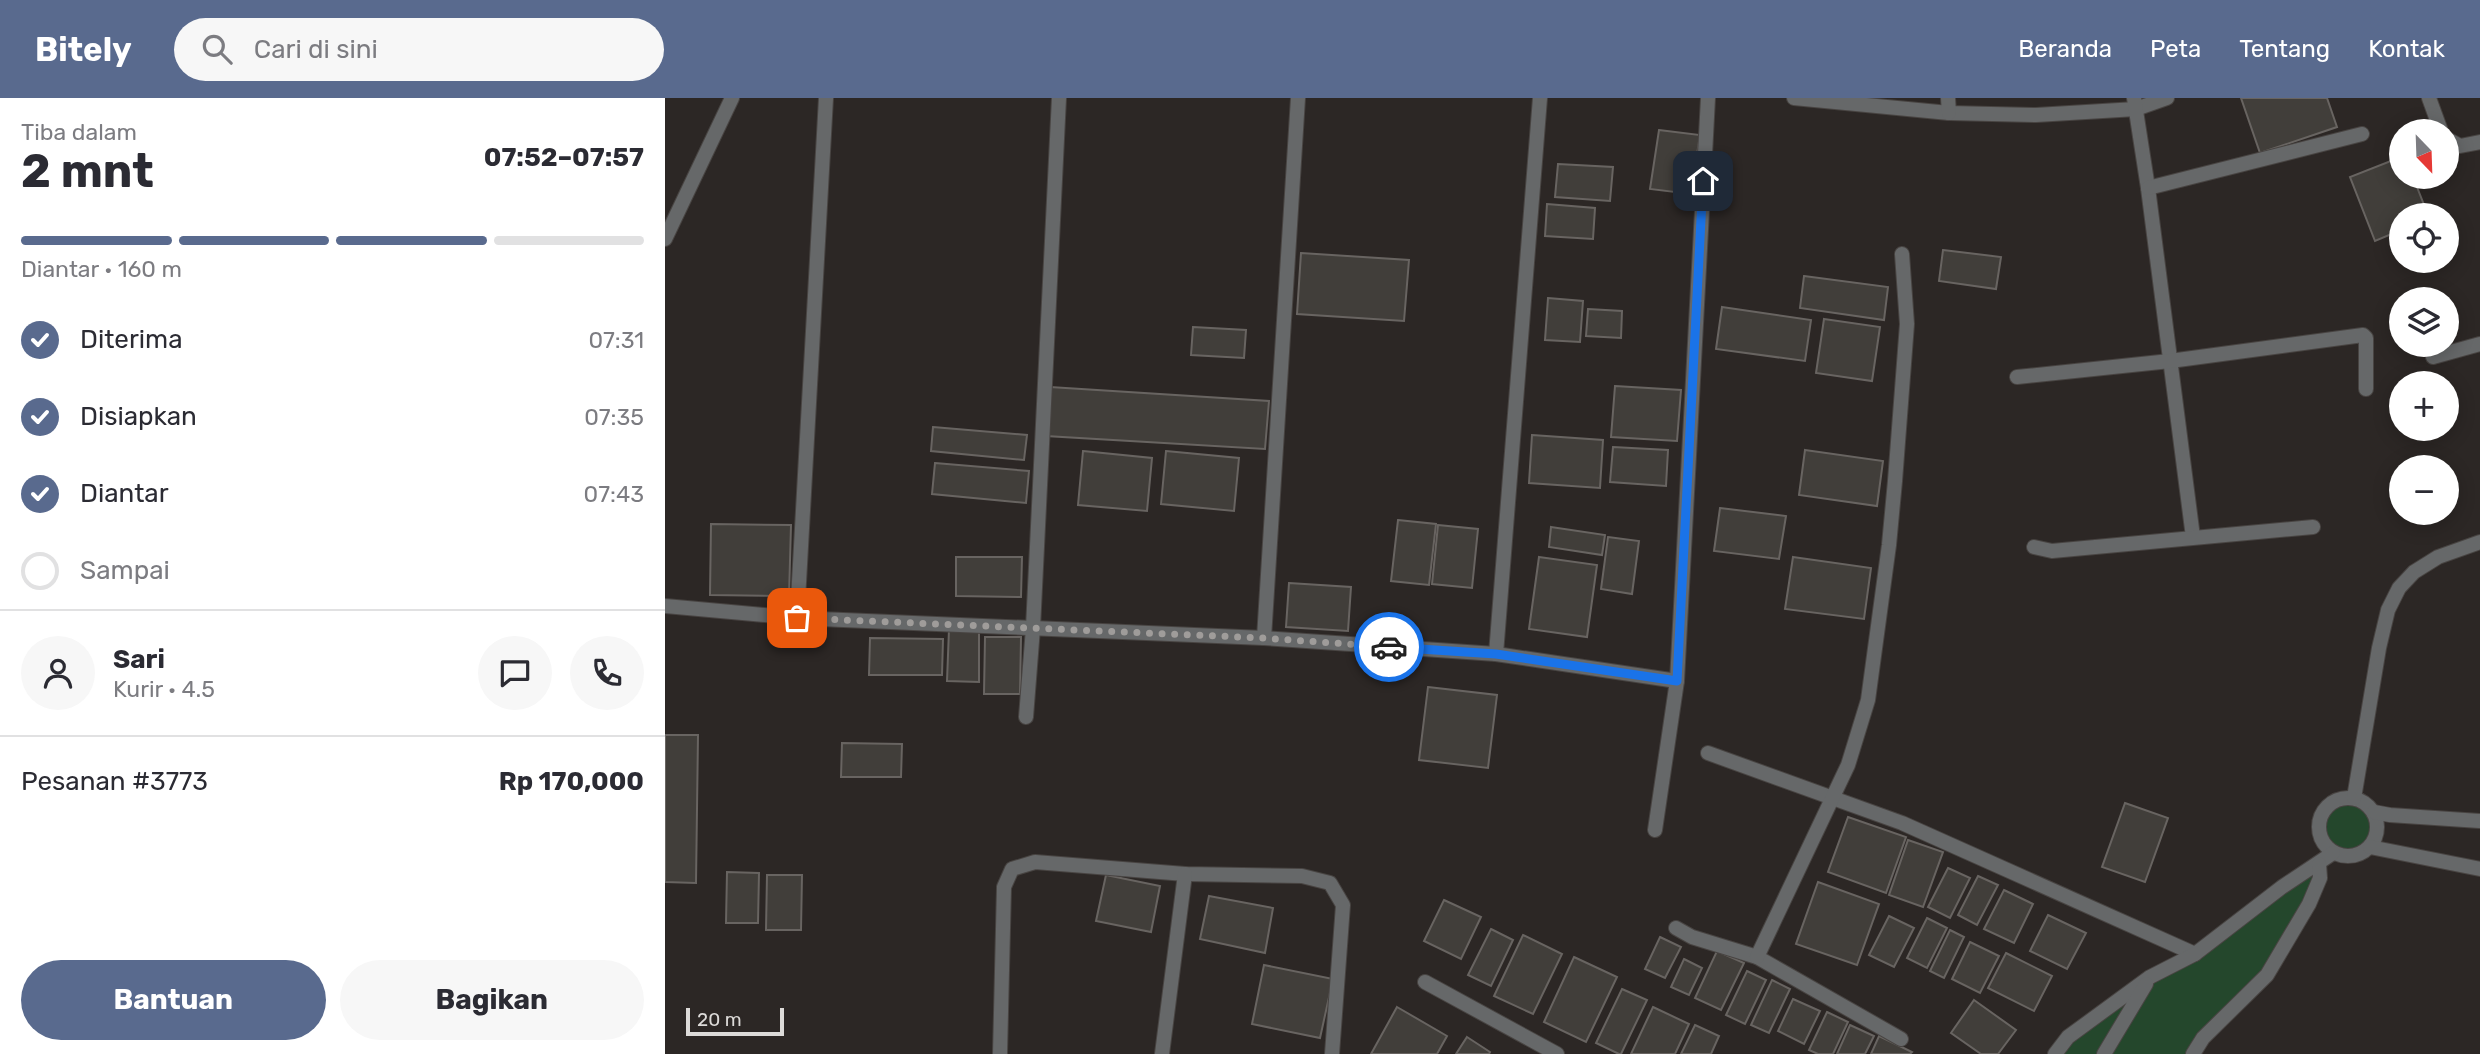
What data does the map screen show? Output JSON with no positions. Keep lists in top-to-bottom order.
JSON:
{
  "scale_bar": "20 m",
  "north": "bottom right",
  "page": {
    "header": "Bitely",
    "search": "Cari di sini",
    "nav": [
      "Beranda",
      "Peta",
      "Tentang",
      "Kontak"
    ],
    "heading": ["2 mnt", "Tiba dalam", "07:52–07:57"],
    "panel": [
      "Sari",
      "Kurir · 4.5",
      "Pesanan #3773",
      "Rp 170,000"
    ],
    "map_buttons": ["+", "−"],
    "bar": "Diantar · 160 m",
    "list": [
      ["Diterima", "07:31"],
      ["Disiapkan", "07:35"],
      ["Diantar", "07:43"],
      "Sampai"
    ],
    "buttons": ["Bantuan", "Bagikan"],
    "scale": "20 m"
  }
}
